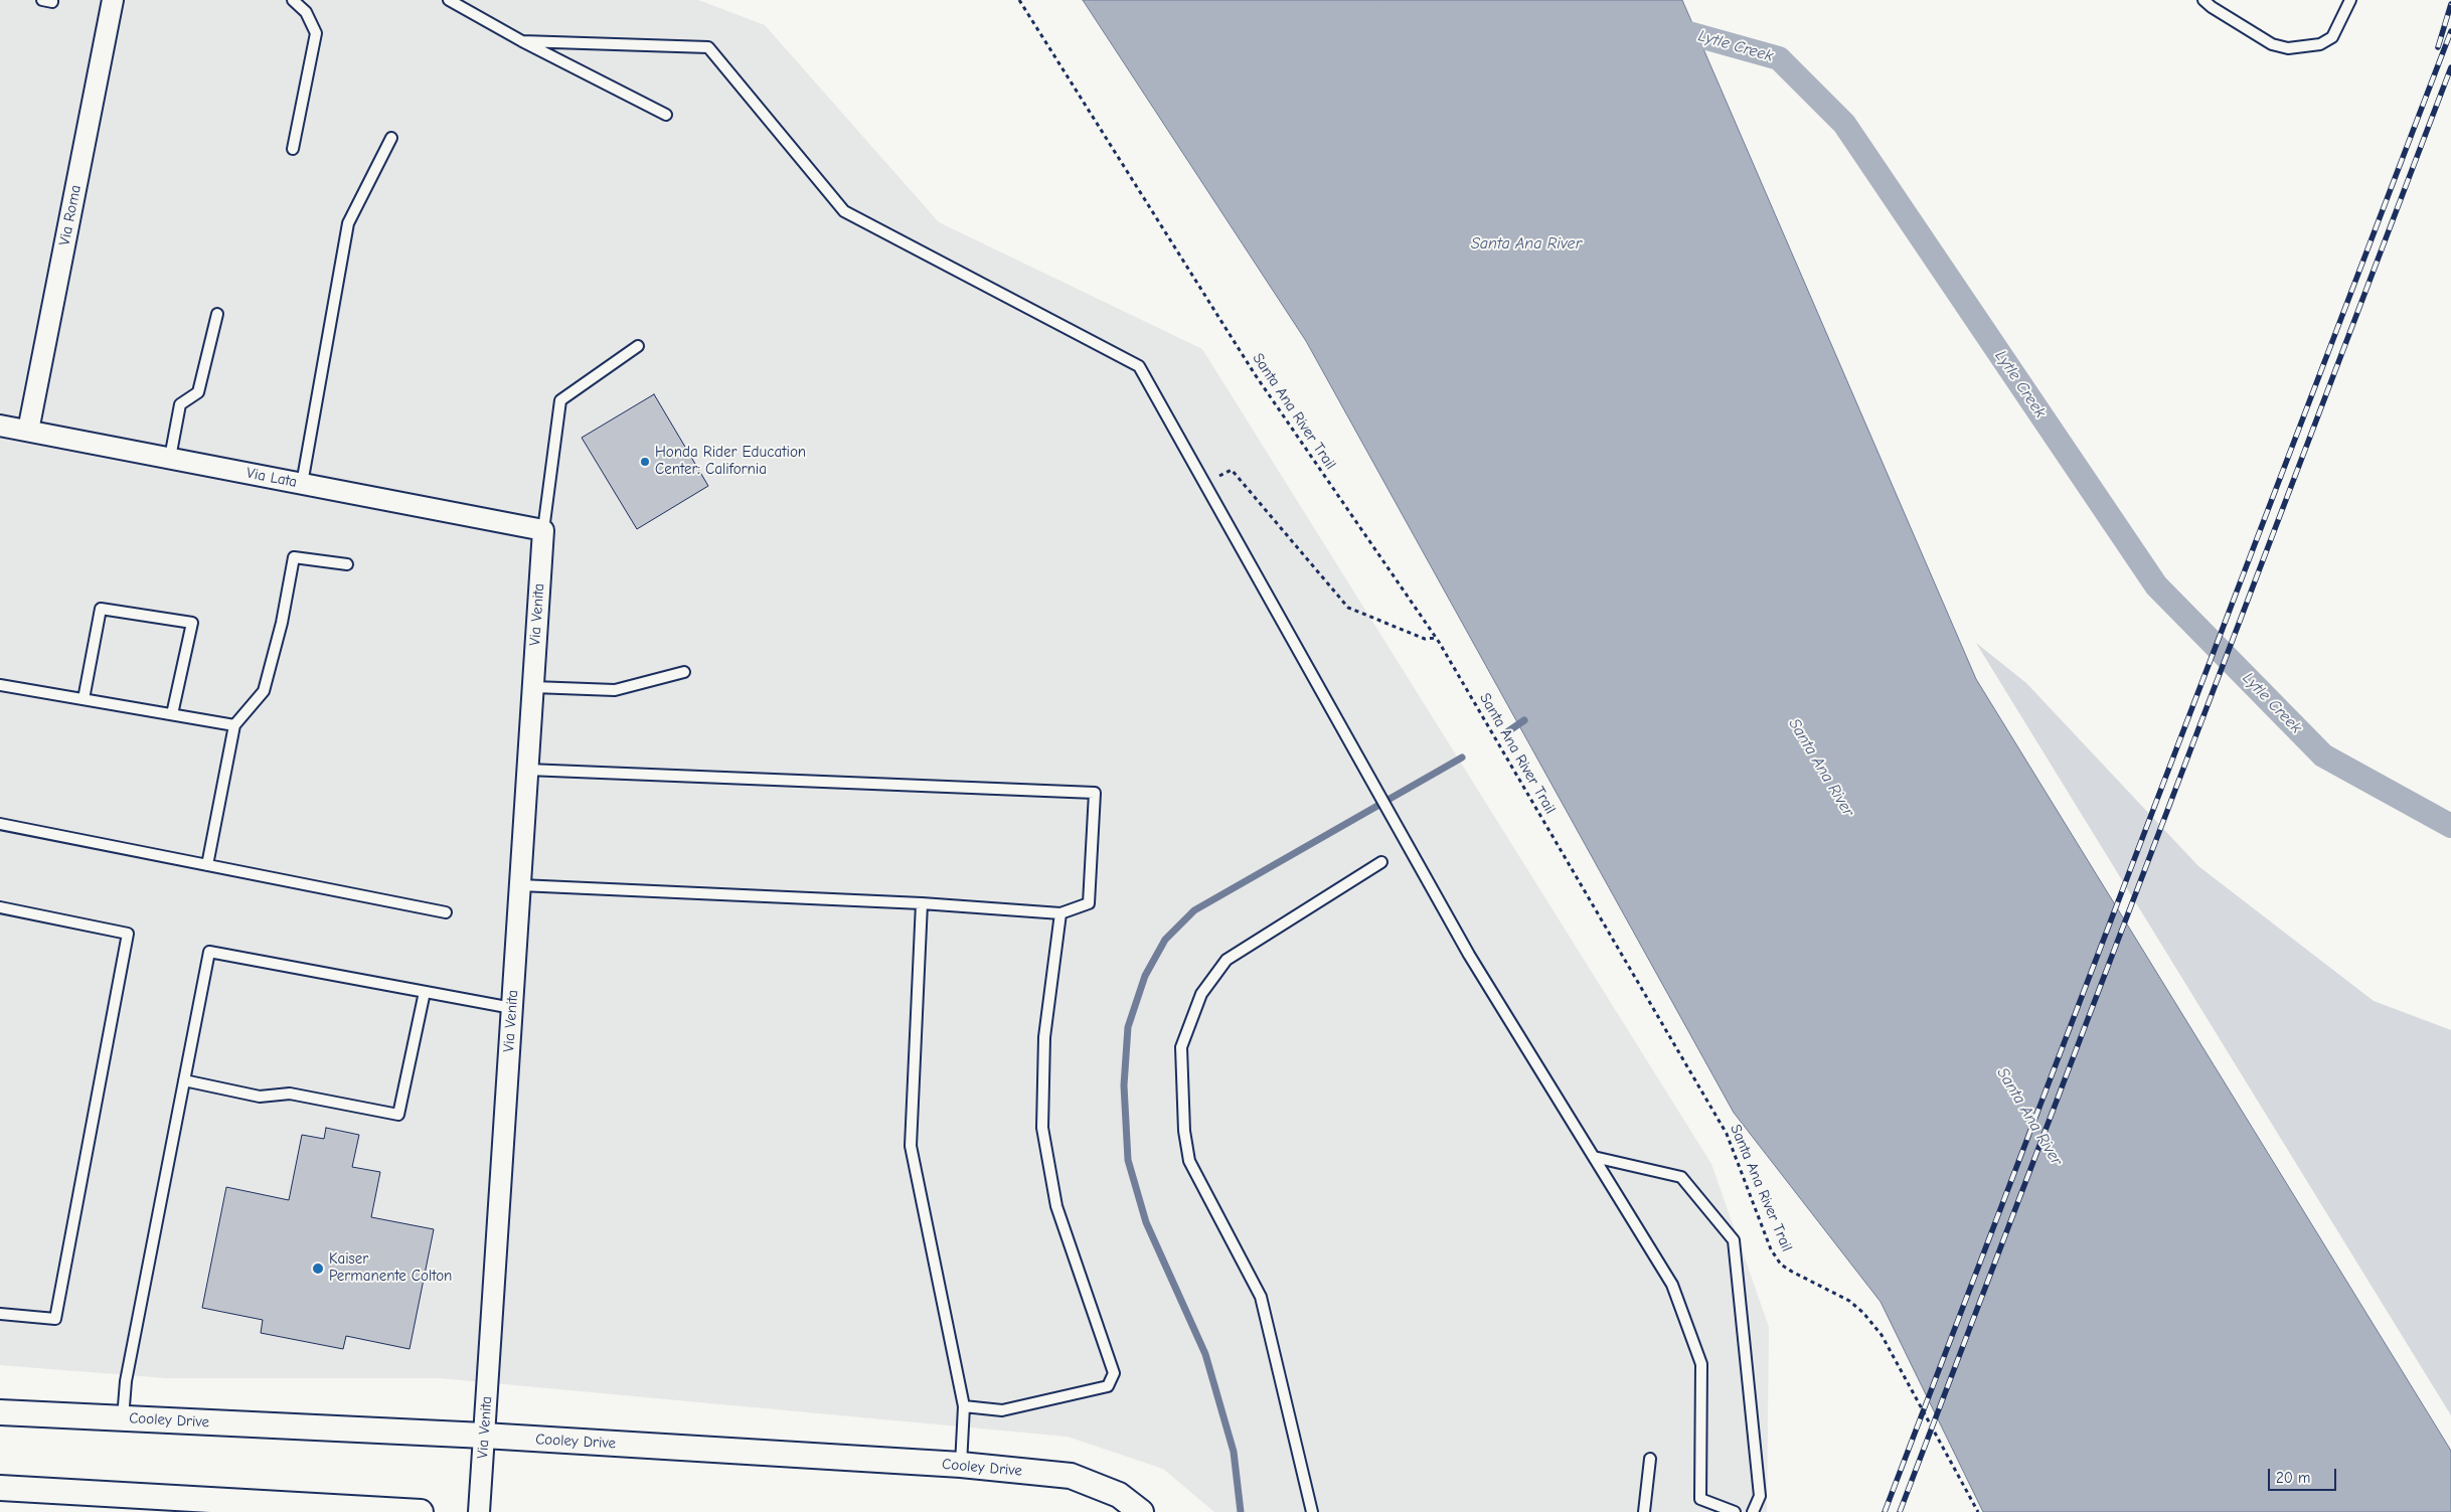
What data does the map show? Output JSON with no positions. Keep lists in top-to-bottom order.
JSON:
{
  "streets": {
    "street": [
      "Via Roma",
      "Via Lata",
      "Via Venita",
      "Cooley Drive"
    ],
    "path": ["Santa Ana River Trail"]
  },
  "crossings": [
    ["Via Roma", "Via Lata"],
    ["Via Lata", "Via Venita"],
    ["Via Venita", "Cooley Drive"]
  ],
  "water": ["Lytle Creek", "Santa Ana River"],
  "places": ["Honda Rider Education Center: California", "Kaiser Permanente Colton"],
  "scale_bar": "20 m"
}
